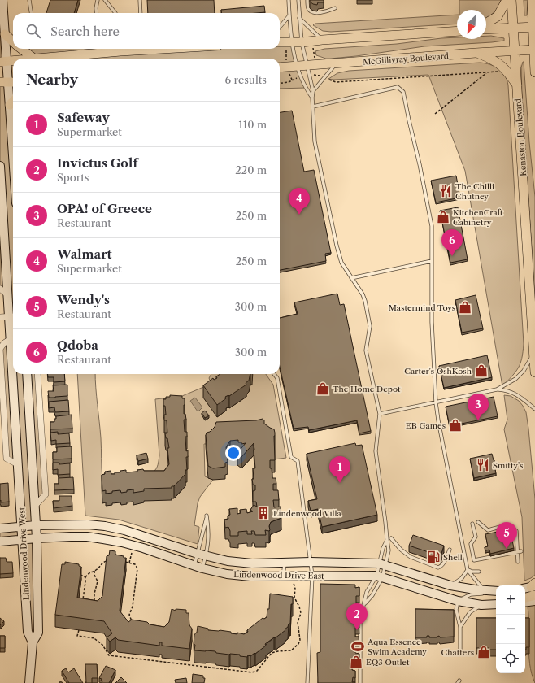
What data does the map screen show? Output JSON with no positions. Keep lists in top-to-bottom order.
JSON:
{
  "streets": {
    "main road": ["McGillivray Boulevard", "Kenaston Boulevard"],
    "street": ["Lindenwood Drive West", "Lindenwood Drive East"]
  },
  "crossings": [
    ["McGillivray Boulevard", "Kenaston Boulevard"],
    ["Lindenwood Drive West", "Lindenwood Drive East"]
  ],
  "places": {
    "restaurant": ["The Chilli Chutney", "Smitty's"],
    "shop": [
      "KitchenCraft Cabinetry",
      "Mastermind Toys",
      "Carter's OshKosh",
      "The Home Depot",
      "EB Games",
      "Chatters",
      "EQ3 Outlet"
    ],
    "building": ["Lindenwood Villa"],
    "fuel station": ["Shell"],
    "sports": ["Aqua Essence Swim Academy"]
  },
  "north": "bottom left",
  "page": {
    "search": "Search here",
    "heading": ["Nearby", "6 results"],
    "list": [
      {
        "mark": "1",
        "name": "Safeway",
        "note": "Supermarket",
        "value": "110 m"
      },
      {
        "mark": "2",
        "name": "Invictus Golf",
        "note": "Sports",
        "value": "220 m"
      },
      {
        "mark": "3",
        "name": "OPA! of Greece",
        "note": "Restaurant",
        "value": "250 m"
      },
      {
        "mark": "4",
        "name": "Walmart",
        "note": "Supermarket",
        "value": "250 m"
      },
      {
        "mark": "5",
        "name": "Wendy's",
        "note": "Restaurant",
        "value": "300 m"
      },
      {
        "mark": "6",
        "name": "Qdoba",
        "note": "Restaurant",
        "value": "300 m"
      }
    ],
    "pins": [
      "4",
      "6",
      "3",
      "1",
      "5",
      "2"
    ],
    "map_buttons": ["+", "−"]
  }
}
